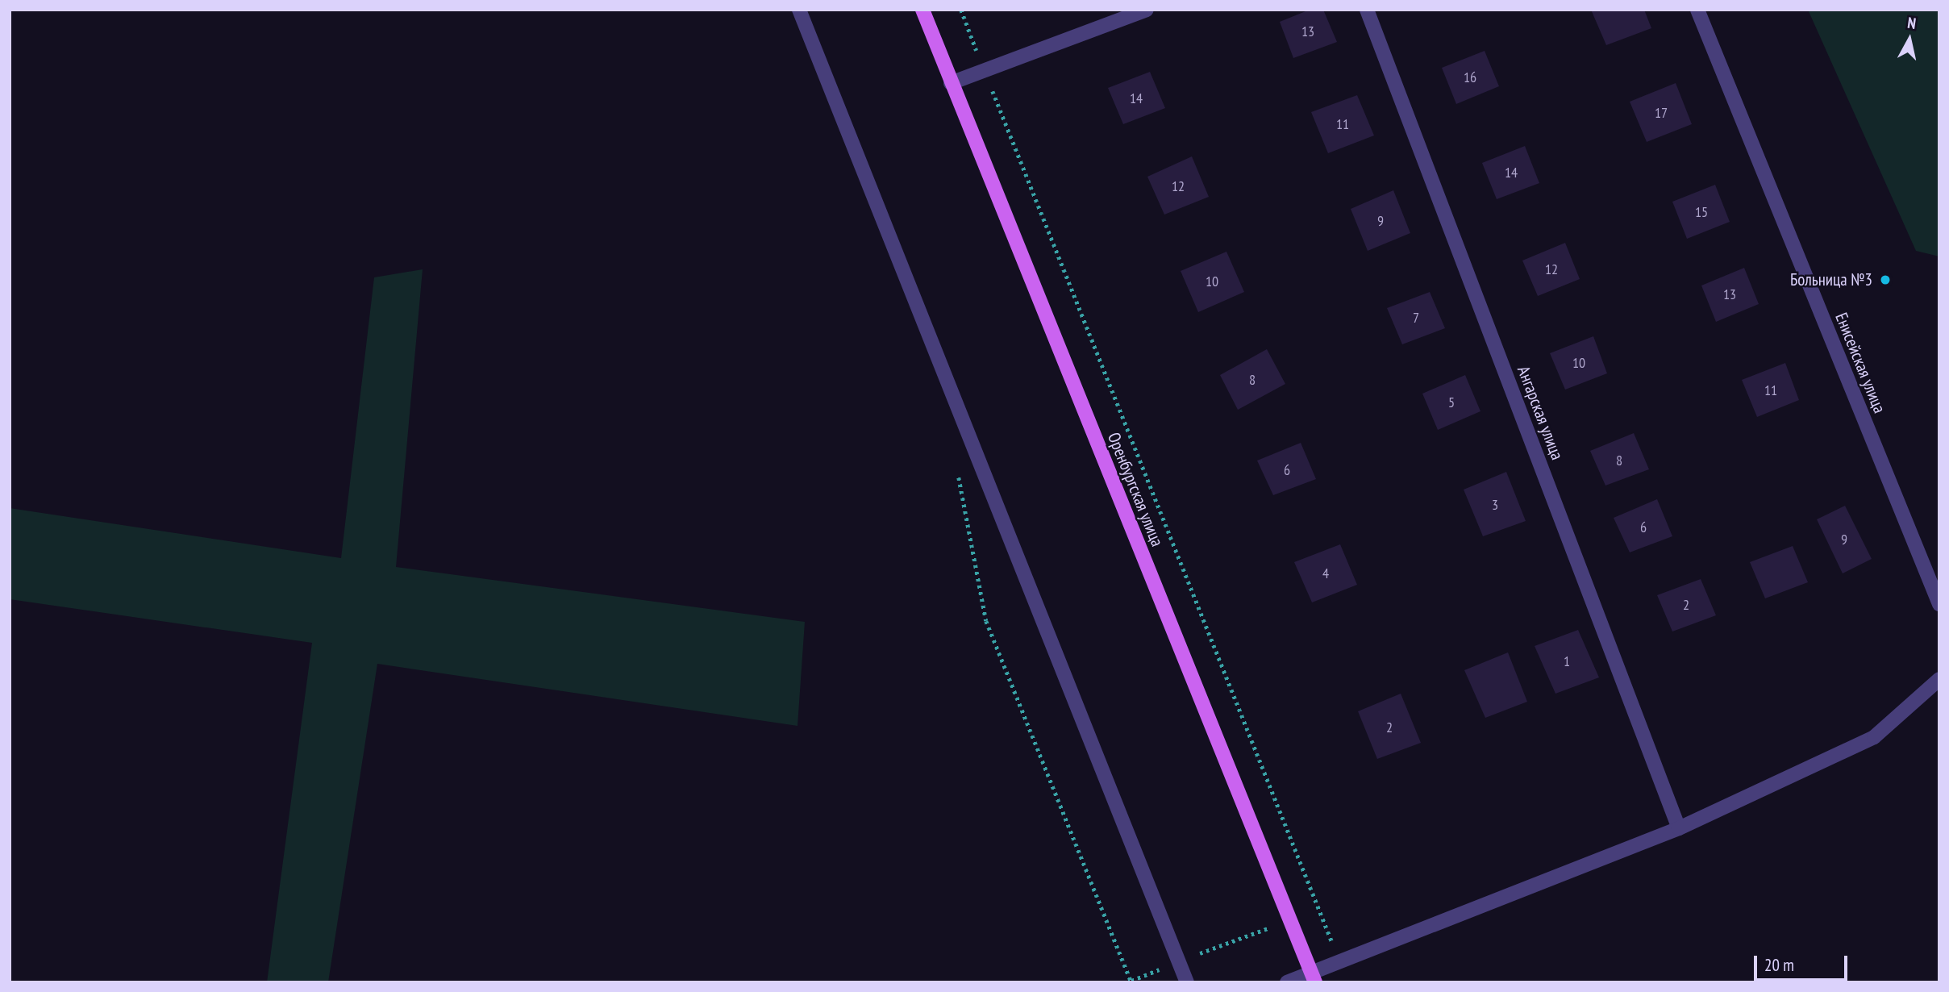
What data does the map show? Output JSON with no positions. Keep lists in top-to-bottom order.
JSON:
{
  "streets": {
    "main road": ["Оренбургская улица"],
    "street": ["Енисейская улица", "Ангарская улица"]
  },
  "places": ["Больница №3"],
  "house_numbers": [
    "13",
    "16",
    "14",
    "17",
    "11",
    "14",
    "12",
    "15",
    "9",
    "12",
    "10",
    "13",
    "7",
    "10",
    "8",
    "11",
    "5",
    "8",
    "6",
    "3",
    "6",
    "9",
    "4",
    "2",
    "1",
    "2"
  ],
  "scale_bar": "20 m",
  "north": "top"
}
